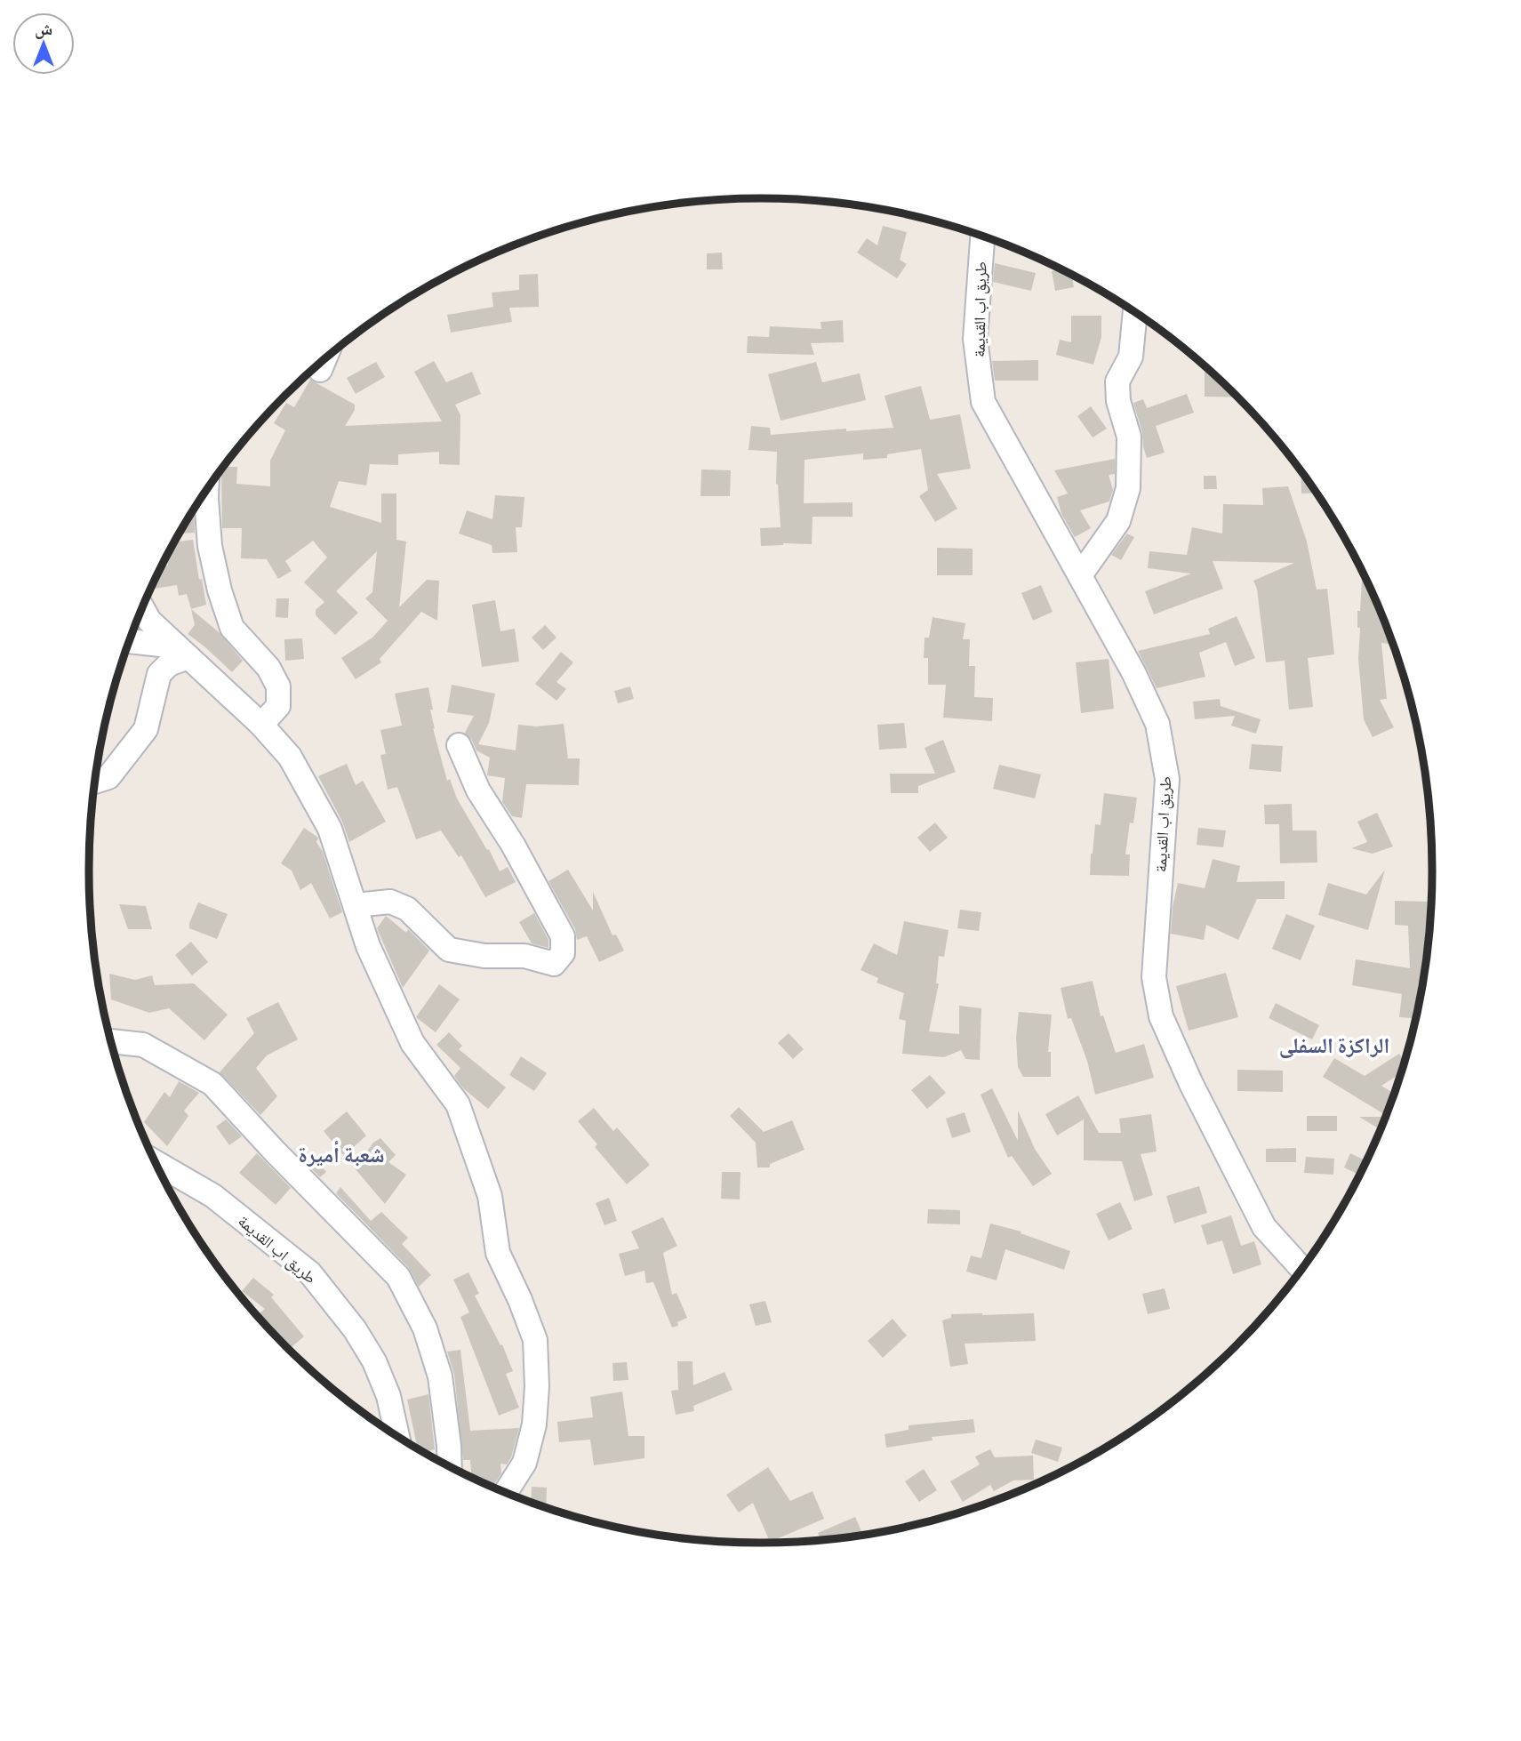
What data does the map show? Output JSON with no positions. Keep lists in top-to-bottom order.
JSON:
{
  "streets": {
    "street": ["طريق اب القديمة"]
  },
  "districts": ["الراكزة السفلى", "شعبة أميرة"],
  "north": "top"
}
